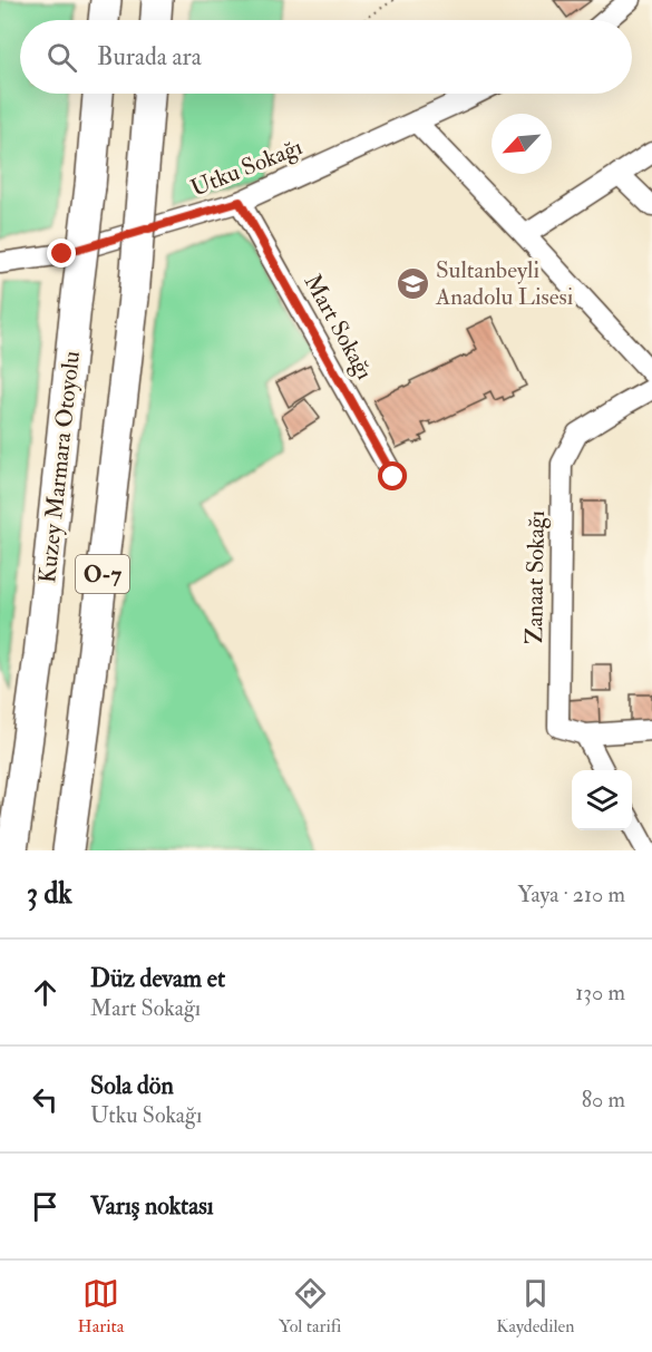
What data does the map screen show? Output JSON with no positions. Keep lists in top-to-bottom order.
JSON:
{
  "streets": {
    "highway": ["Kuzey Marmara Otoyolu", "O-7"],
    "street": ["Utku Sokağı", "Mart Sokağı", "Zanaat Sokağı"]
  },
  "crossings": [
    ["Utku Sokağı", "Mart Sokağı"]
  ],
  "places": {
    "school or university": ["Sultanbeyli Anadolu Lisesi"]
  },
  "north": "bottom left",
  "page": {
    "search": "Burada ara",
    "heading": ["3 dk", "Yaya · 210 m"],
    "list": [
      ["Düz devam et", "Mart Sokağı", "130 m"],
      ["Sola dön", "Utku Sokağı", "80 m"],
      "Varış noktası"
    ],
    "nav": ["Harita", "Yol tarifi", "Kaydedilen"]
  }
}
